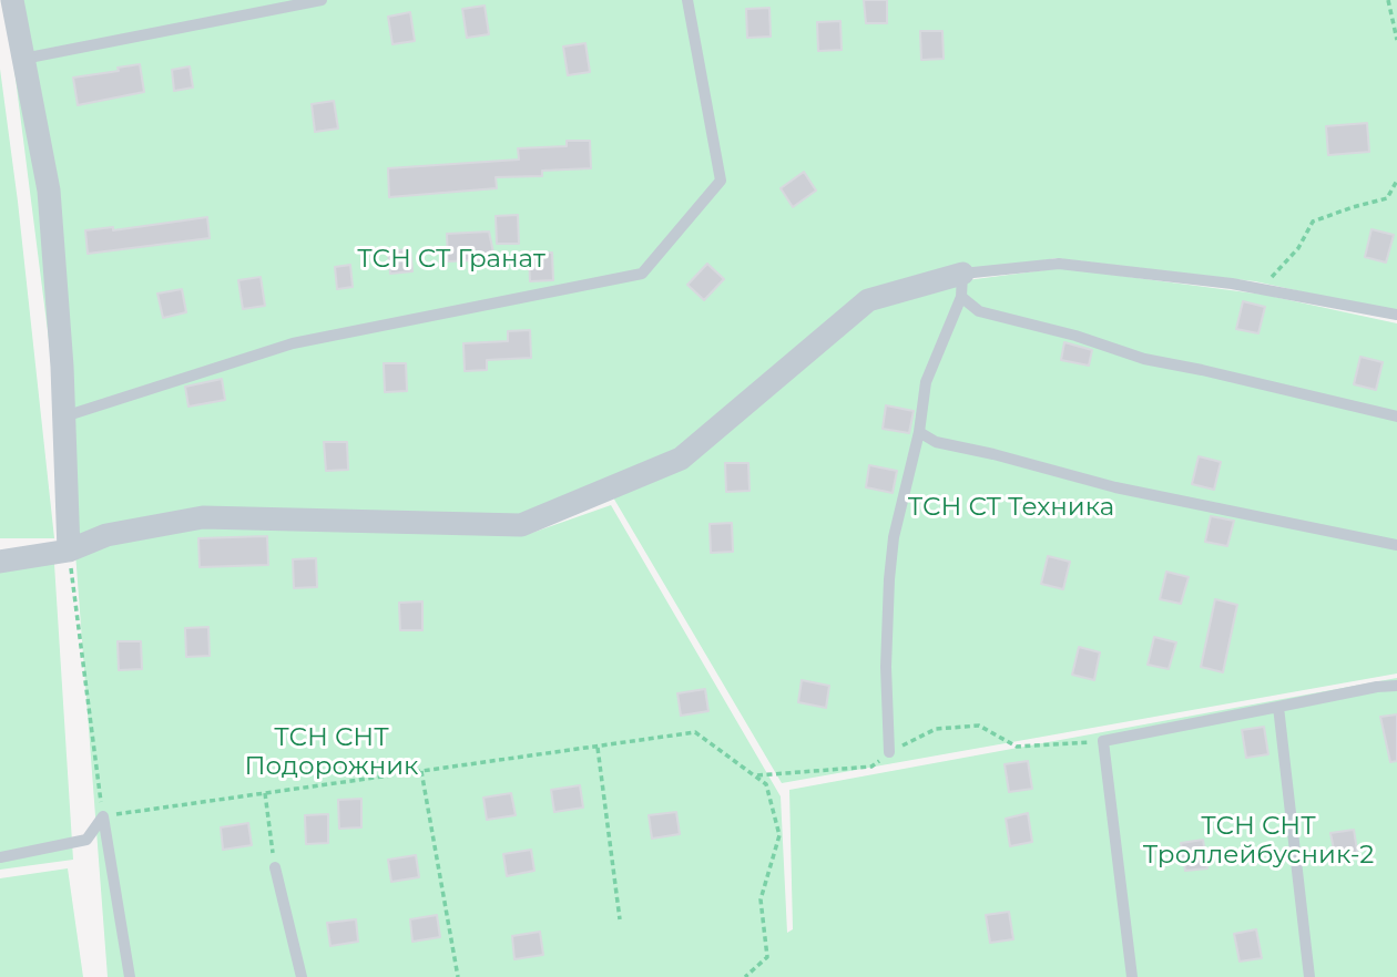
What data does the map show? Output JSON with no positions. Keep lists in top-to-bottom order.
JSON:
{
  "parks": [
    "ТСН СТ Гранат",
    "ТСН СТ Техника",
    "ТСН СНТ Подорожник",
    "ТСН СНТ Троллейбусник-2"
  ]
}
